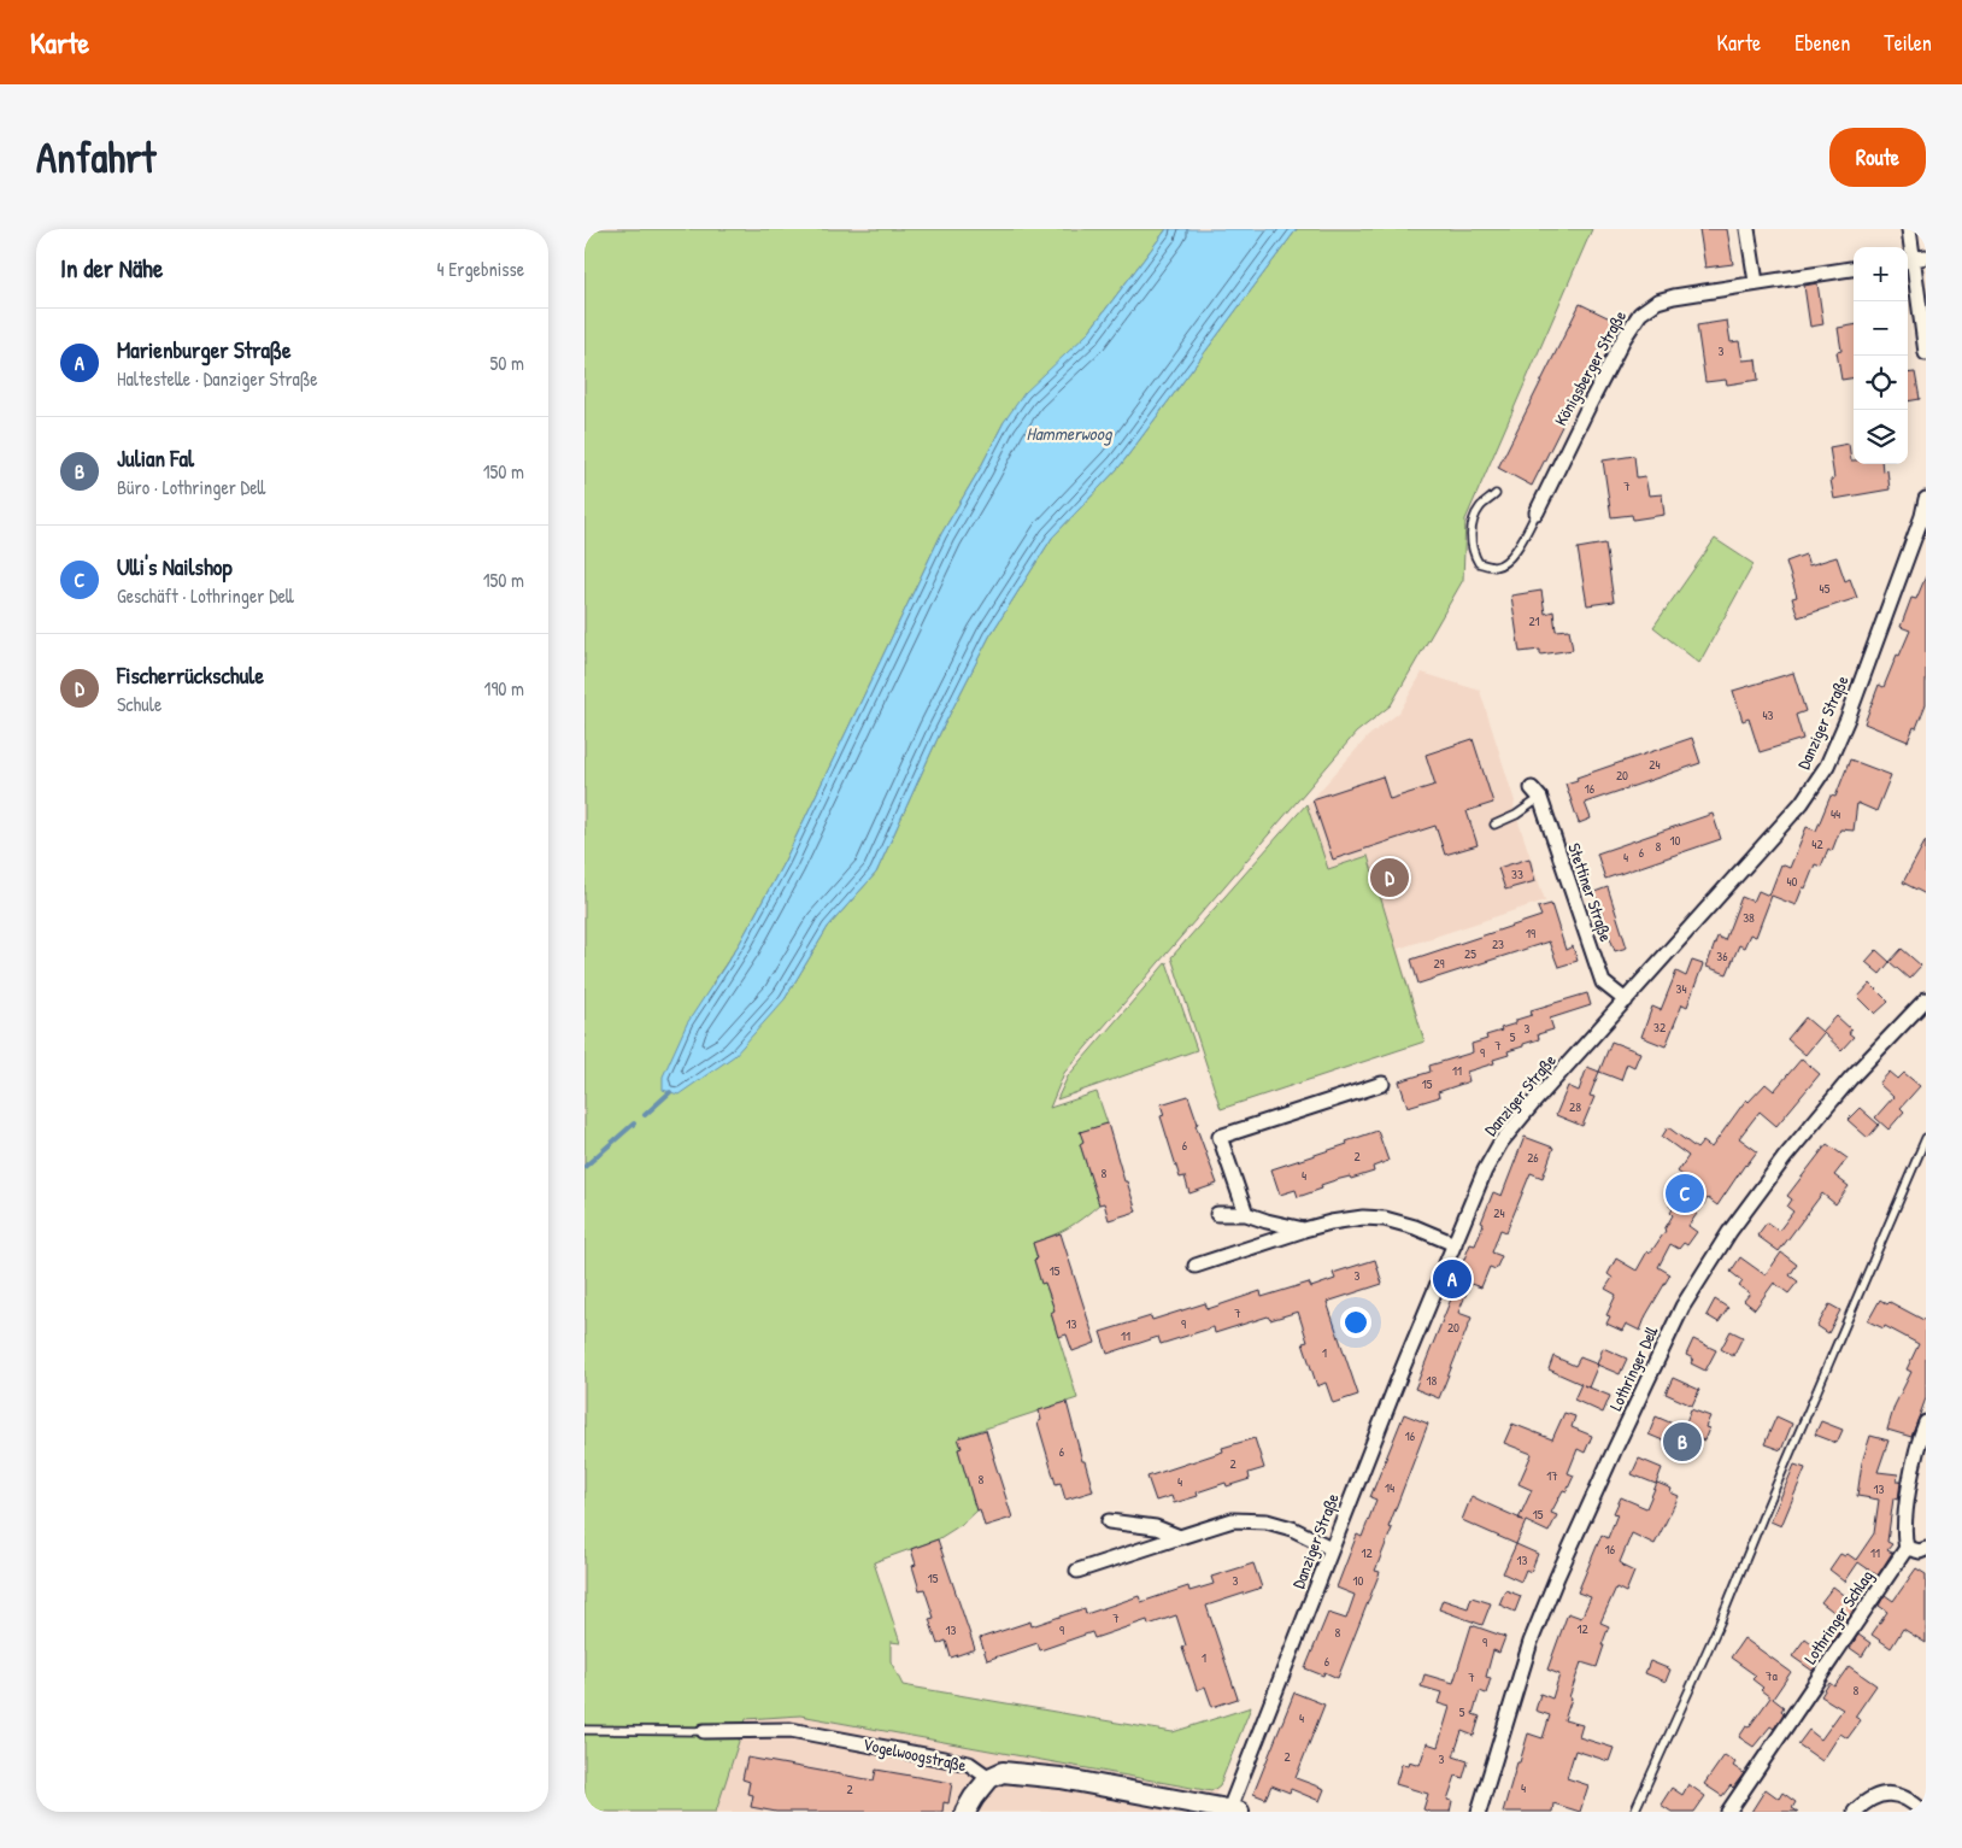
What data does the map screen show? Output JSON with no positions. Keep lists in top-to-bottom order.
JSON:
{
  "streets": {
    "street": [
      "Königsberger Straße",
      "Danziger Straße",
      "Stettiner Straße",
      "Lothringer Dell",
      "Lothringer Schlag",
      "Vogelwoogstraße"
    ]
  },
  "crossings": [
    ["Danziger Straße", "Stettiner Straße"]
  ],
  "water": ["Hammerwoog"],
  "house_numbers": [
    "3",
    "7",
    "45",
    "21",
    "43",
    "24",
    "20",
    "16",
    "44",
    "10",
    "42",
    "8",
    "6",
    "4",
    "33",
    "40",
    "38",
    "19",
    "23",
    "25",
    "36",
    "29",
    "34",
    "32",
    "3",
    "5",
    "7",
    "9",
    "11",
    "15",
    "28",
    "6",
    "2",
    "26",
    "8",
    "4",
    "24",
    "15",
    "3",
    "7",
    "13",
    "9",
    "20",
    "11",
    "1",
    "18",
    "16",
    "6",
    "2",
    "17",
    "8",
    "4",
    "14",
    "13",
    "15",
    "16",
    "12",
    "11",
    "13",
    "15",
    "3",
    "10",
    "7",
    "12",
    "13",
    "9",
    "8",
    "9",
    "1",
    "6",
    "7a",
    "7",
    "8",
    "5",
    "4",
    "2",
    "3",
    "4",
    "2"
  ],
  "page": {
    "header": "Karte",
    "nav": ["Karte", "Ebenen", "Teilen"],
    "buttons": "Route",
    "title": "Anfahrt",
    "heading": ["In der Nähe", "4 Ergebnisse"],
    "map_buttons": ["+", "−"],
    "list": [
      {
        "mark": "A",
        "name": "Marienburger Straße",
        "note": "Haltestelle · Danziger Straße",
        "value": "50 m"
      },
      {
        "mark": "B",
        "name": "Julian Fal",
        "note": "Büro · Lothringer Dell",
        "value": "150 m"
      },
      {
        "mark": "C",
        "name": "Ulli's Nailshop",
        "note": "Geschäft · Lothringer Dell",
        "value": "150 m"
      },
      {
        "mark": "D",
        "name": "Fischerrückschule",
        "note": "Schule",
        "value": "190 m"
      }
    ],
    "pins": [
      "D",
      "C",
      "A",
      "B"
    ]
  }
}
